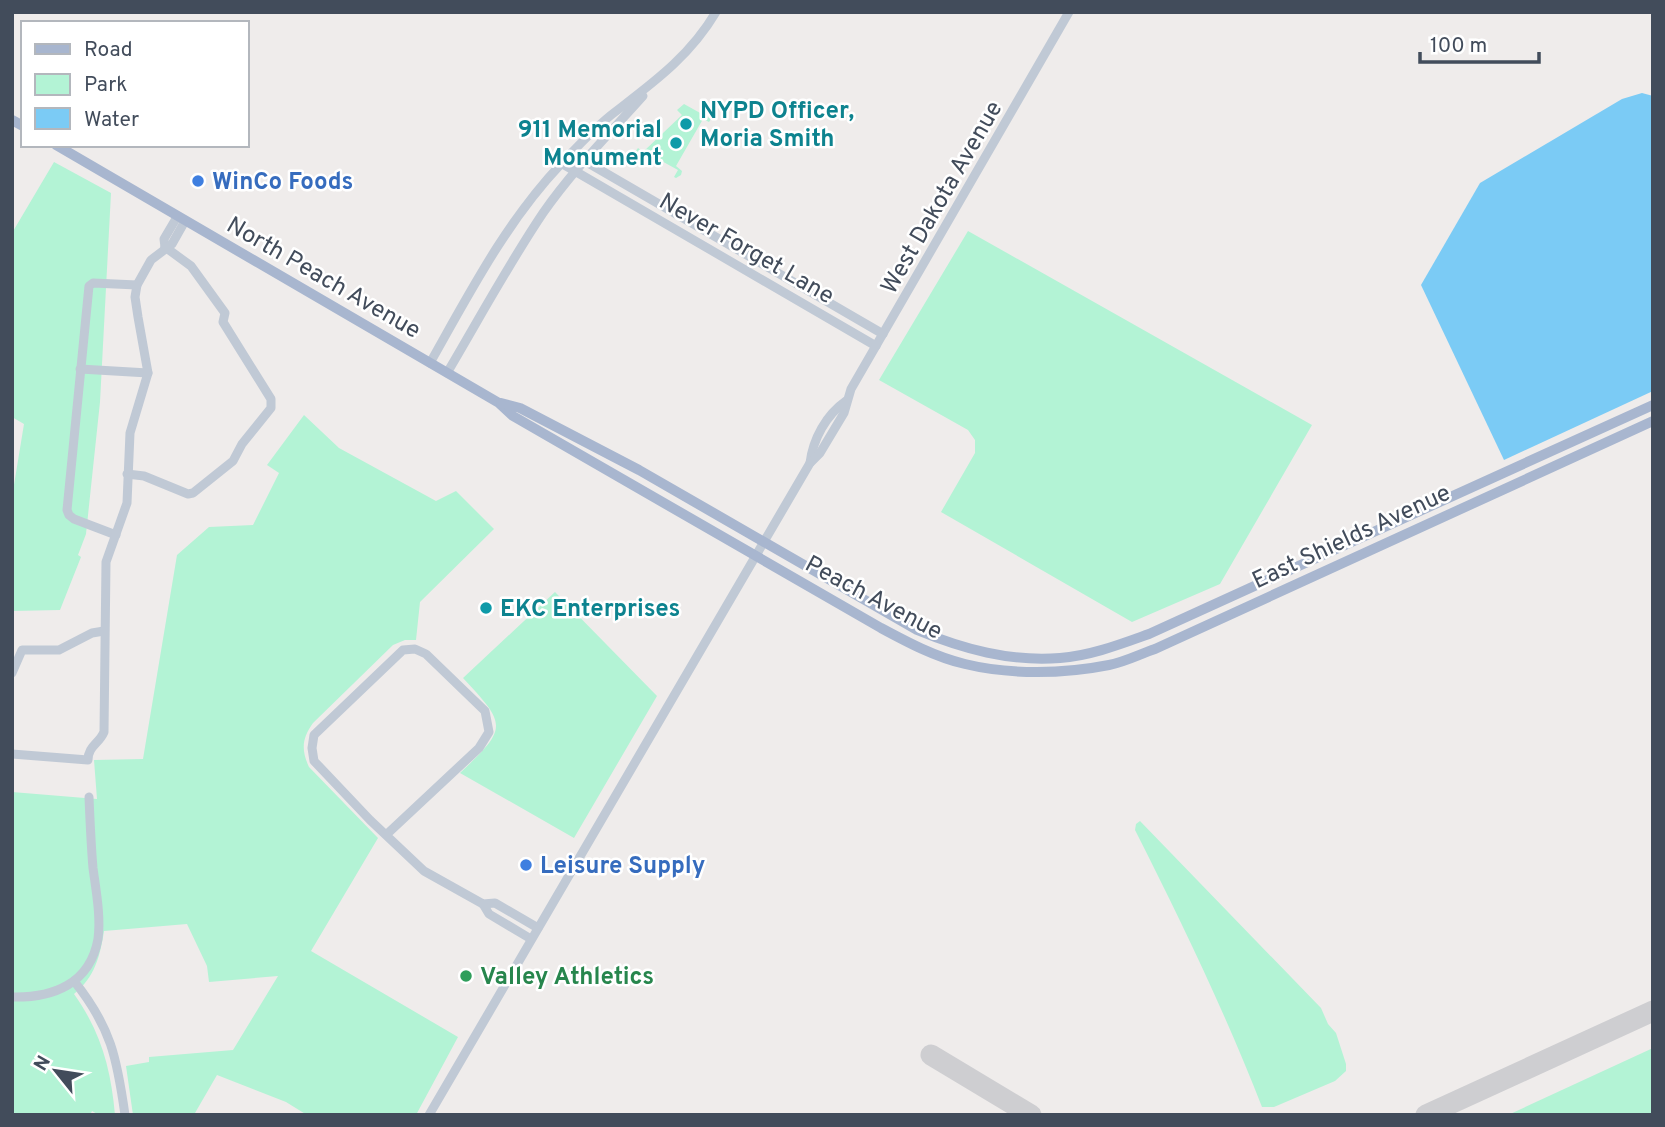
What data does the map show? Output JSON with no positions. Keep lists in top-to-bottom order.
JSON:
{
  "streets": {
    "main road": ["North Peach Avenue", "East Shields Avenue", "Peach Avenue"],
    "street": ["West Dakota Avenue", "Never Forget Lane"]
  },
  "crossings": [
    ["West Dakota Avenue", "Never Forget Lane"],
    ["West Dakota Avenue", "North Peach Avenue"],
    ["West Dakota Avenue", "Peach Avenue"],
    ["North Peach Avenue", "Peach Avenue"],
    ["East Shields Avenue", "Peach Avenue"]
  ],
  "places": [
    "NYPD Officer, Moria Smith",
    "911 Memorial Monument",
    "WinCo Foods",
    "EKC Enterprises",
    "Leisure Supply",
    "Valley Athletics"
  ],
  "legend": ["Road", "Park", "Water"],
  "scale_bar": "100 m",
  "north": "top left"
}
